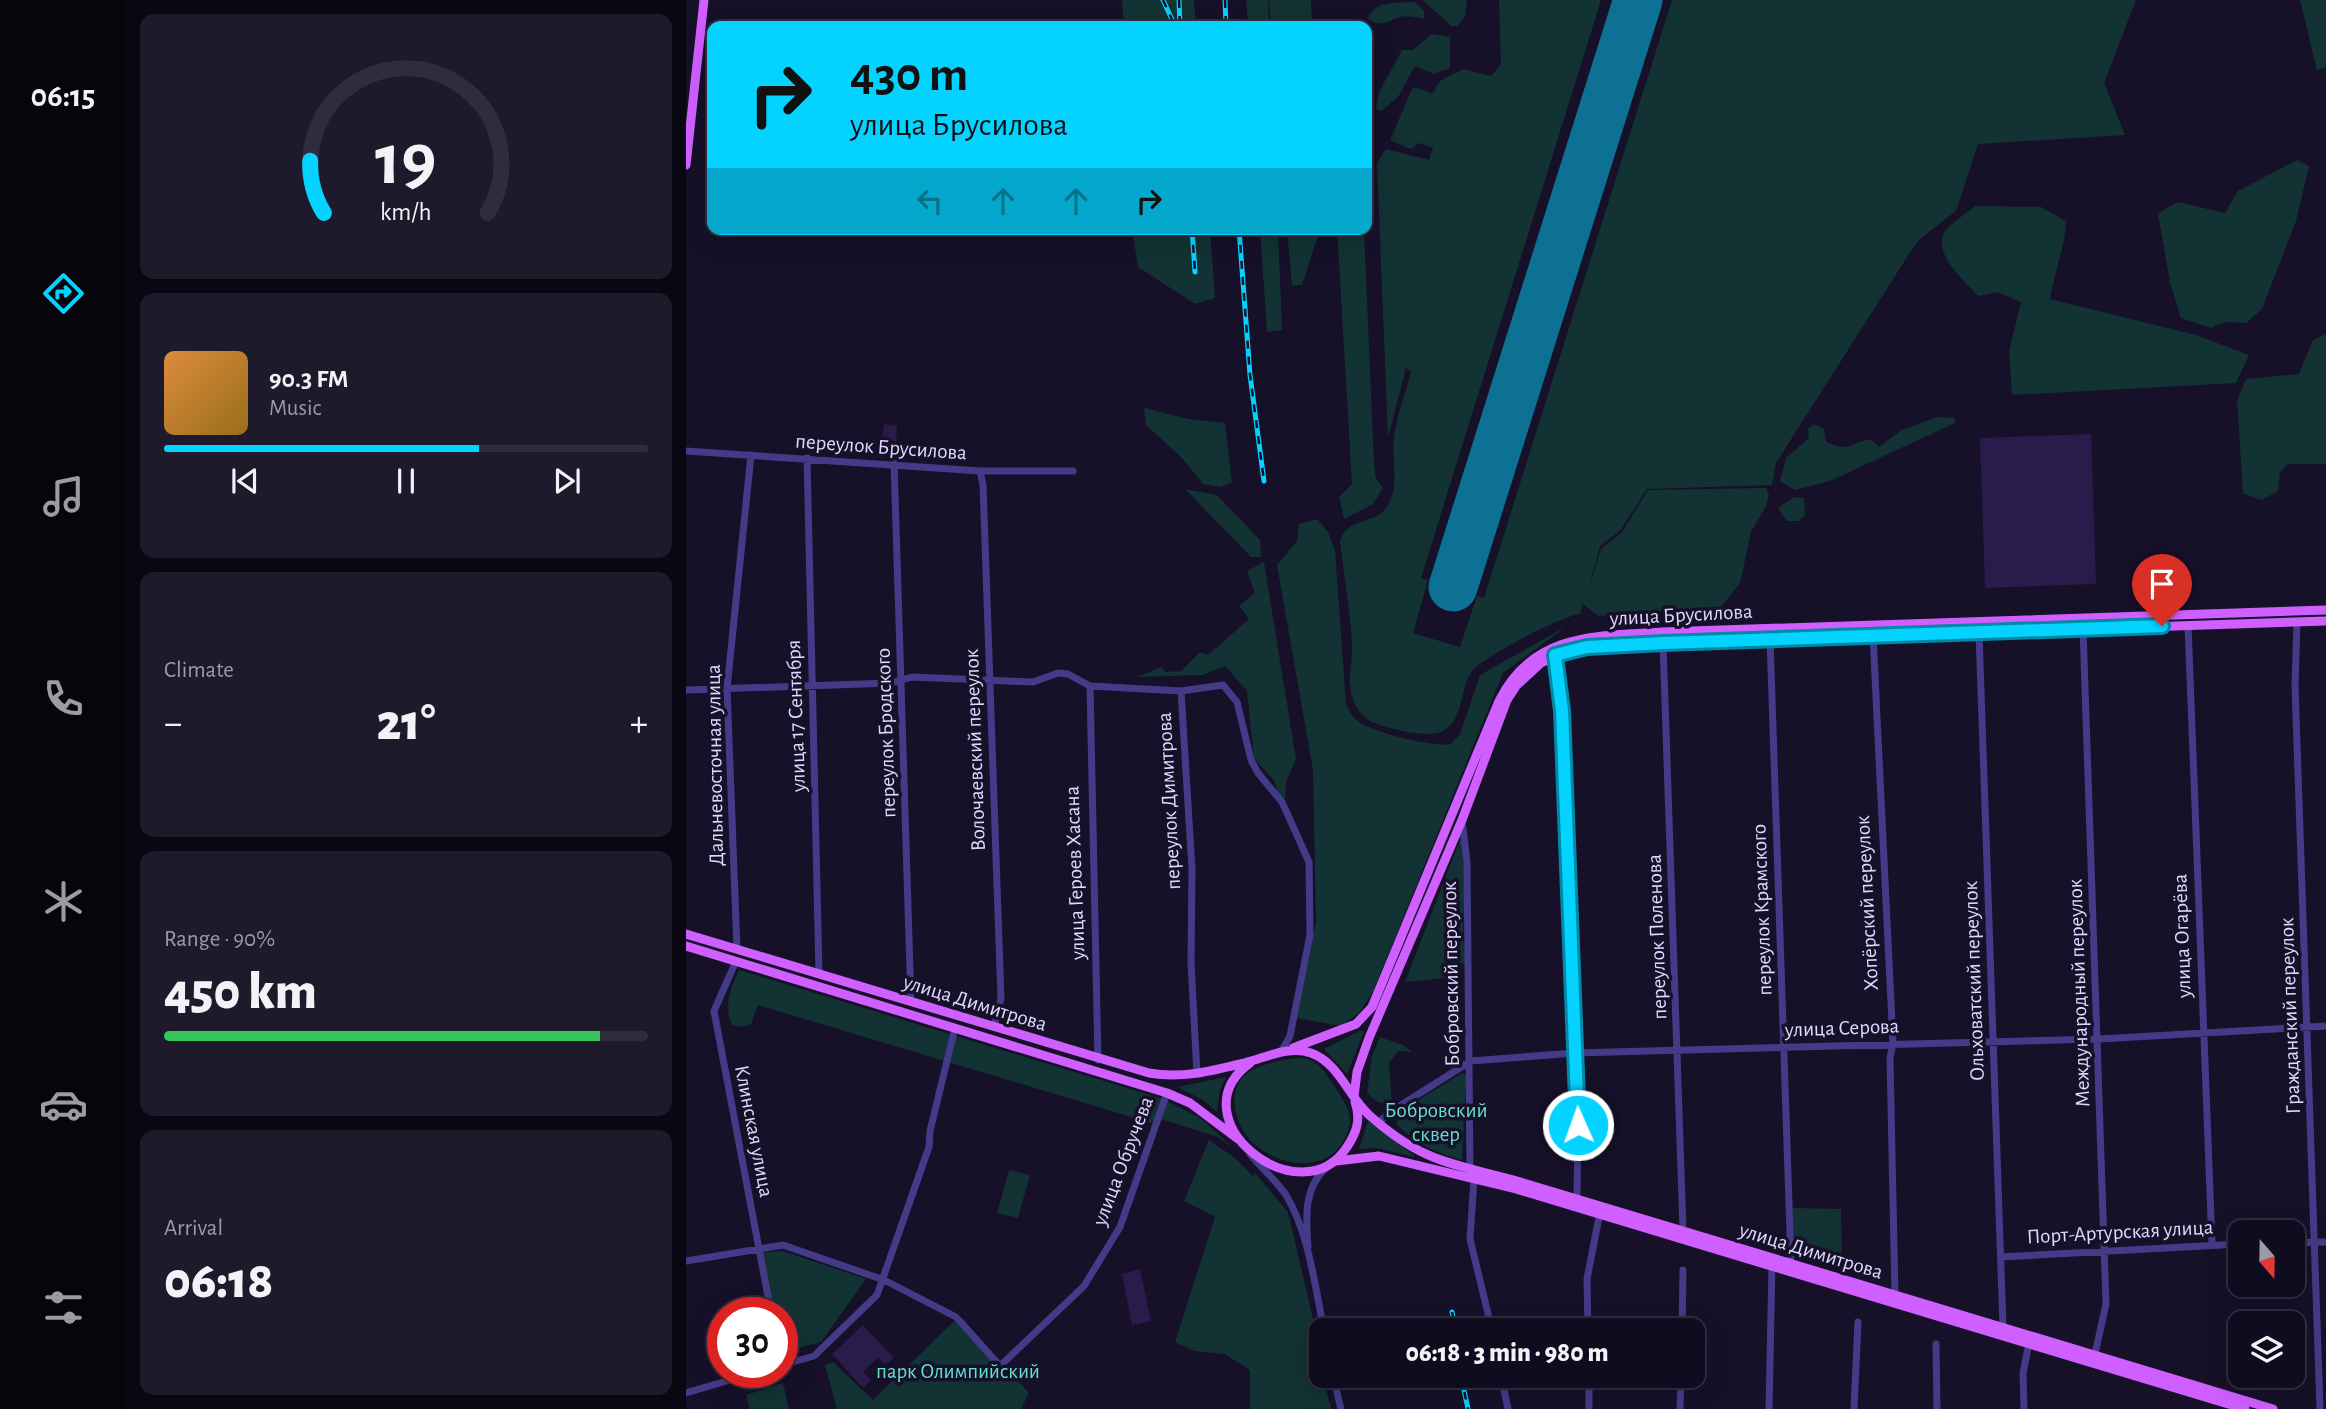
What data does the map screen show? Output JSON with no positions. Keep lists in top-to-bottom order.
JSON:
{
  "streets": {
    "main road": ["улица Брусилова", "улица Димитрова"],
    "street": [
      "переулок Брусилова",
      "улица 17 Сентября",
      "переулок Бродского",
      "Волочаевский переулок",
      "Дальневосточная улица",
      "переулок Димитрова",
      "улица Героев Хасана",
      "Хопёрский переулок",
      "переулок Крамского",
      "улица Огарёва",
      "переулок Поленова",
      "Бобровский переулок",
      "Ольховатский переулок",
      "Международный переулок",
      "Гражданский переулок",
      "улица Серова",
      "Клинская улица",
      "улица Обручева",
      "Порт-Артурская улица"
    ]
  },
  "crossings": [
    ["переулок Брусилова", "улица 17 Сентября"],
    ["переулок Брусилова", "переулок Бродского"],
    ["переулок Брусилова", "Волочаевский переулок"],
    ["переулок Брусилова", "Дальневосточная улица"],
    ["улица Брусилова", "Хопёрский переулок"],
    ["улица Брусилова", "переулок Крамского"],
    ["улица Брусилова", "улица Огарёва"],
    ["улица Брусилова", "переулок Поленова"],
    ["улица Брусилова", "Бобровский переулок"],
    ["улица Брусилова", "Ольховатский переулок"],
    ["улица Брусилова", "Международный переулок"],
    ["улица Брусилова", "улица Димитрова"],
    ["улица Брусилова", "Гражданский переулок"],
    ["улица 17 Сентября", "переулок Димитрова"],
    ["улица 17 Сентября", "улица Димитрова"],
    ["переулок Бродского", "переулок Димитрова"],
    ["переулок Бродского", "улица Димитрова"],
    ["Волочаевский переулок", "переулок Димитрова"],
    ["Волочаевский переулок", "улица Димитрова"],
    ["Дальневосточная улица", "переулок Димитрова"],
    ["Дальневосточная улица", "улица Димитрова"],
    ["переулок Димитрова", "улица Героев Хасана"],
    ["переулок Димитрова", "улица Димитрова"],
    ["улица Героев Хасана", "улица Димитрова"],
    ["Хопёрский переулок", "улица Димитрова"],
    ["Хопёрский переулок", "улица Серова"],
    ["переулок Крамского", "улица Димитрова"],
    ["переулок Крамского", "улица Серова"],
    ["улица Огарёва", "улица Серова"],
    ["улица Огарёва", "Порт-Артурская улица"],
    ["переулок Поленова", "улица Димитрова"],
    ["переулок Поленова", "улица Серова"],
    ["Бобровский переулок", "улица Димитрова"],
    ["Бобровский переулок", "улица Серова"],
    ["Ольховатский переулок", "улица Димитрова"],
    ["Ольховатский переулок", "улица Серова"],
    ["Ольховатский переулок", "Порт-Артурская улица"],
    ["Международный переулок", "улица Димитрова"],
    ["Международный переулок", "улица Серова"],
    ["Международный переулок", "Порт-Артурская улица"],
    ["улица Димитрова", "улица Серова"],
    ["улица Димитрова", "Клинская улица"],
    ["улица Димитрова", "улица Обручева"],
    ["Гражданский переулок", "улица Серова"]
  ],
  "parks": ["Бобровский сквер", "парк Олимпийский"],
  "north": "bottom",
  "page": {
    "tabs": "06:15",
    "turn": ["430 m", "улица Брусилова"],
    "song": ["90.3 FM", "Music"],
    "tile": [
      "Climate",
      ["Range · 90%", "450 km"],
      ["Arrival", "06:18"]
    ],
    "heat": ["−", "21°", "+"],
    "limit": "30",
    "trip": "06:18 · 3 min · 980 m",
    "gauge": ["19", "km/h"]
  }
}
